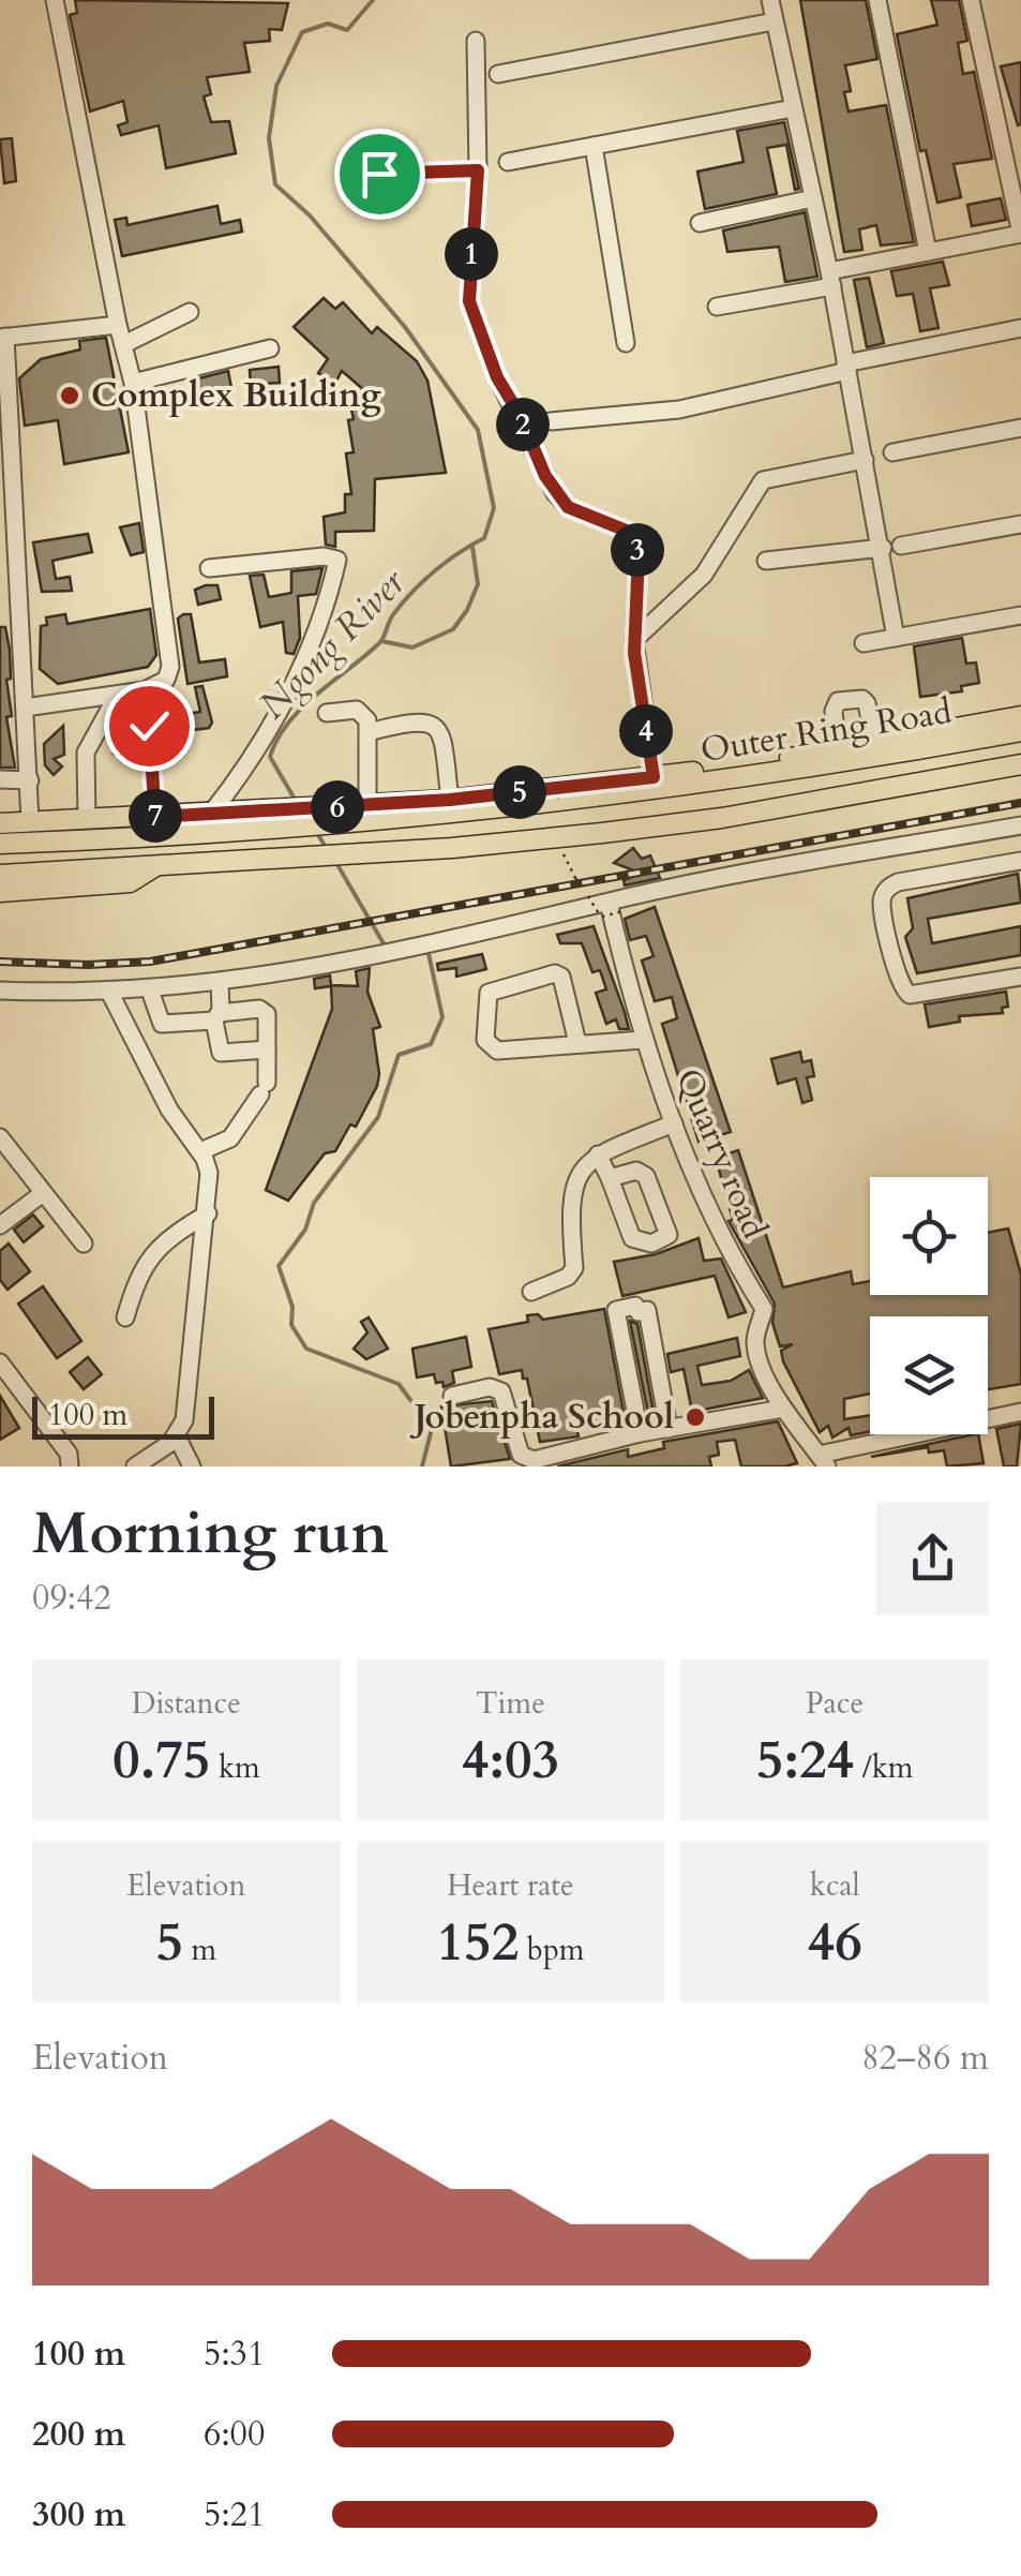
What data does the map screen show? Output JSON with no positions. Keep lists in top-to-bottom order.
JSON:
{
  "streets": {
    "main road": ["Outer Ring Road"],
    "street": ["Quarry road"]
  },
  "water": ["Ngong River"],
  "places": ["Complex Building", "Jobenpha School"],
  "scale_bar": "100 m",
  "page": {
    "pins": [
      "1",
      "2",
      "3",
      "4",
      "5",
      "6",
      "7"
    ],
    "scale": "100 m",
    "heading": ["Morning run", "09:42"],
    "stats": [
      ["Distance", "0.75 km"],
      ["Time", "4:03"],
      ["Pace", "5:24 /km"],
      ["Elevation", "5 m"],
      ["Heart rate", "152 bpm"],
      ["kcal", "46"]
    ],
    "chart": ["Elevation", "82–86 m"],
    "list": [
      {
        "name": "100 m",
        "note": "5:31"
      },
      {
        "name": "200 m",
        "note": "6:00"
      },
      {
        "name": "300 m",
        "note": "5:21"
      }
    ]
  }
}
